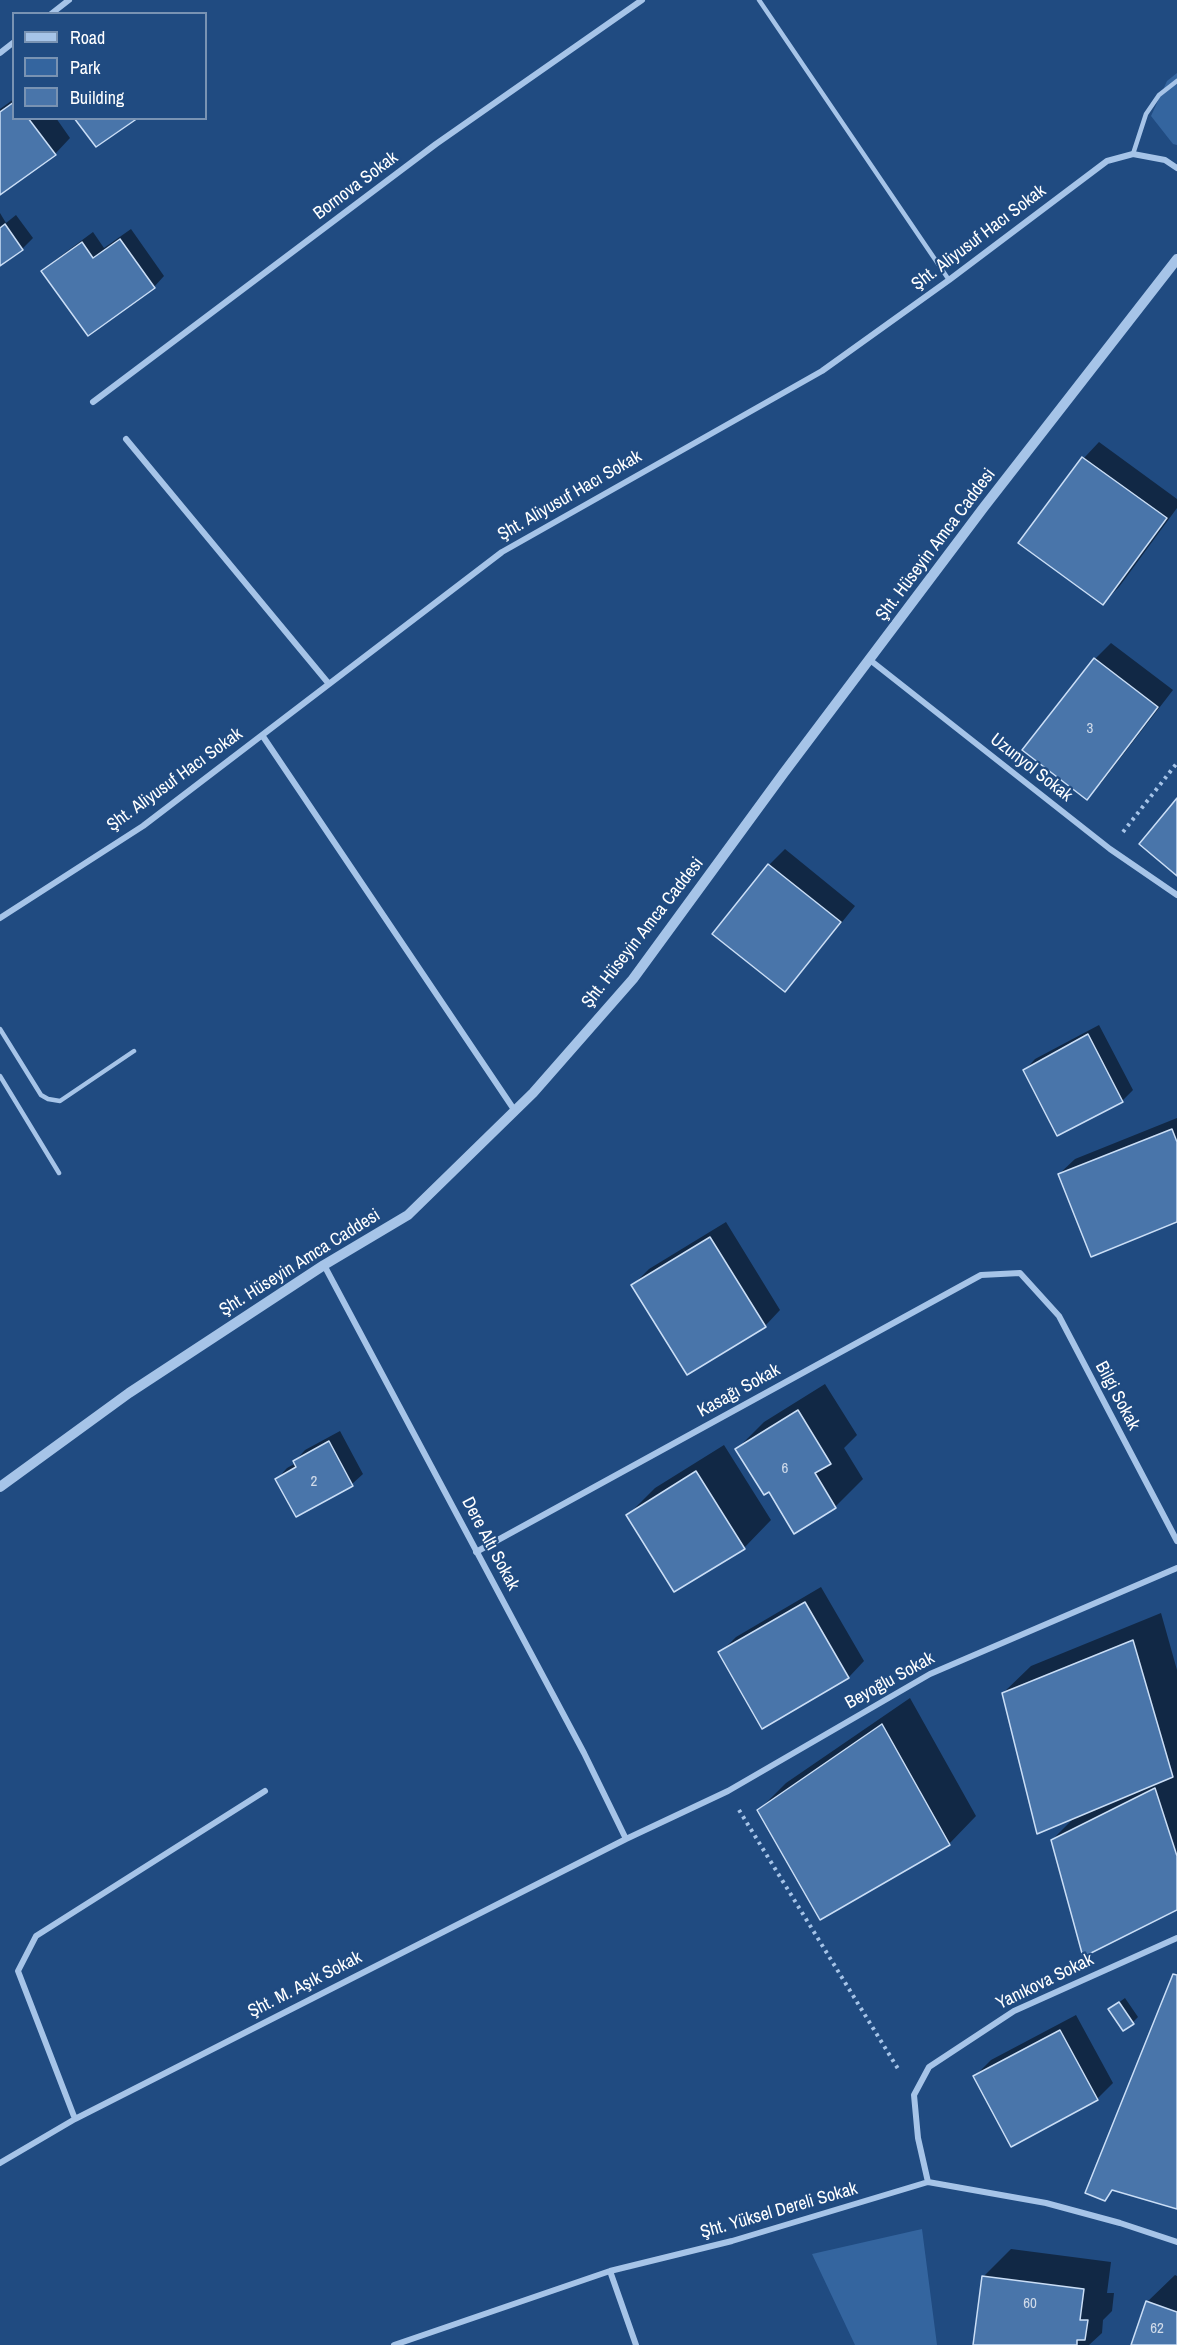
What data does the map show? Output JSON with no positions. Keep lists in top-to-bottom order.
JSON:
{
  "streets": {
    "street": [
      "Bornova Sokak",
      "Şht. Aliyusuf Hacı Sokak",
      "Şht. Hüseyin Amca Caddesi",
      "Uzunyol Sokak",
      "Kasağı Sokak",
      "Bilgi Sokak",
      "Dere Altı Sokak",
      "Beyoğlu Sokak",
      "Yanıkova Sokak",
      "Şht. M. Aşık Sokak",
      "Şht. Yüksel Dereli Sokak"
    ]
  },
  "crossings": [
    ["Şht. Hüseyin Amca Caddesi", "Uzunyol Sokak"],
    ["Şht. Hüseyin Amca Caddesi", "Dere Altı Sokak"],
    ["Kasağı Sokak", "Bilgi Sokak"],
    ["Kasağı Sokak", "Dere Altı Sokak"],
    ["Dere Altı Sokak", "Beyoğlu Sokak"],
    ["Dere Altı Sokak", "Şht. M. Aşık Sokak"],
    ["Beyoğlu Sokak", "Şht. M. Aşık Sokak"]
  ],
  "house_numbers": [
    "3",
    "6",
    "2",
    "60",
    "62"
  ],
  "legend": ["Road", "Park", "Building"]
}
